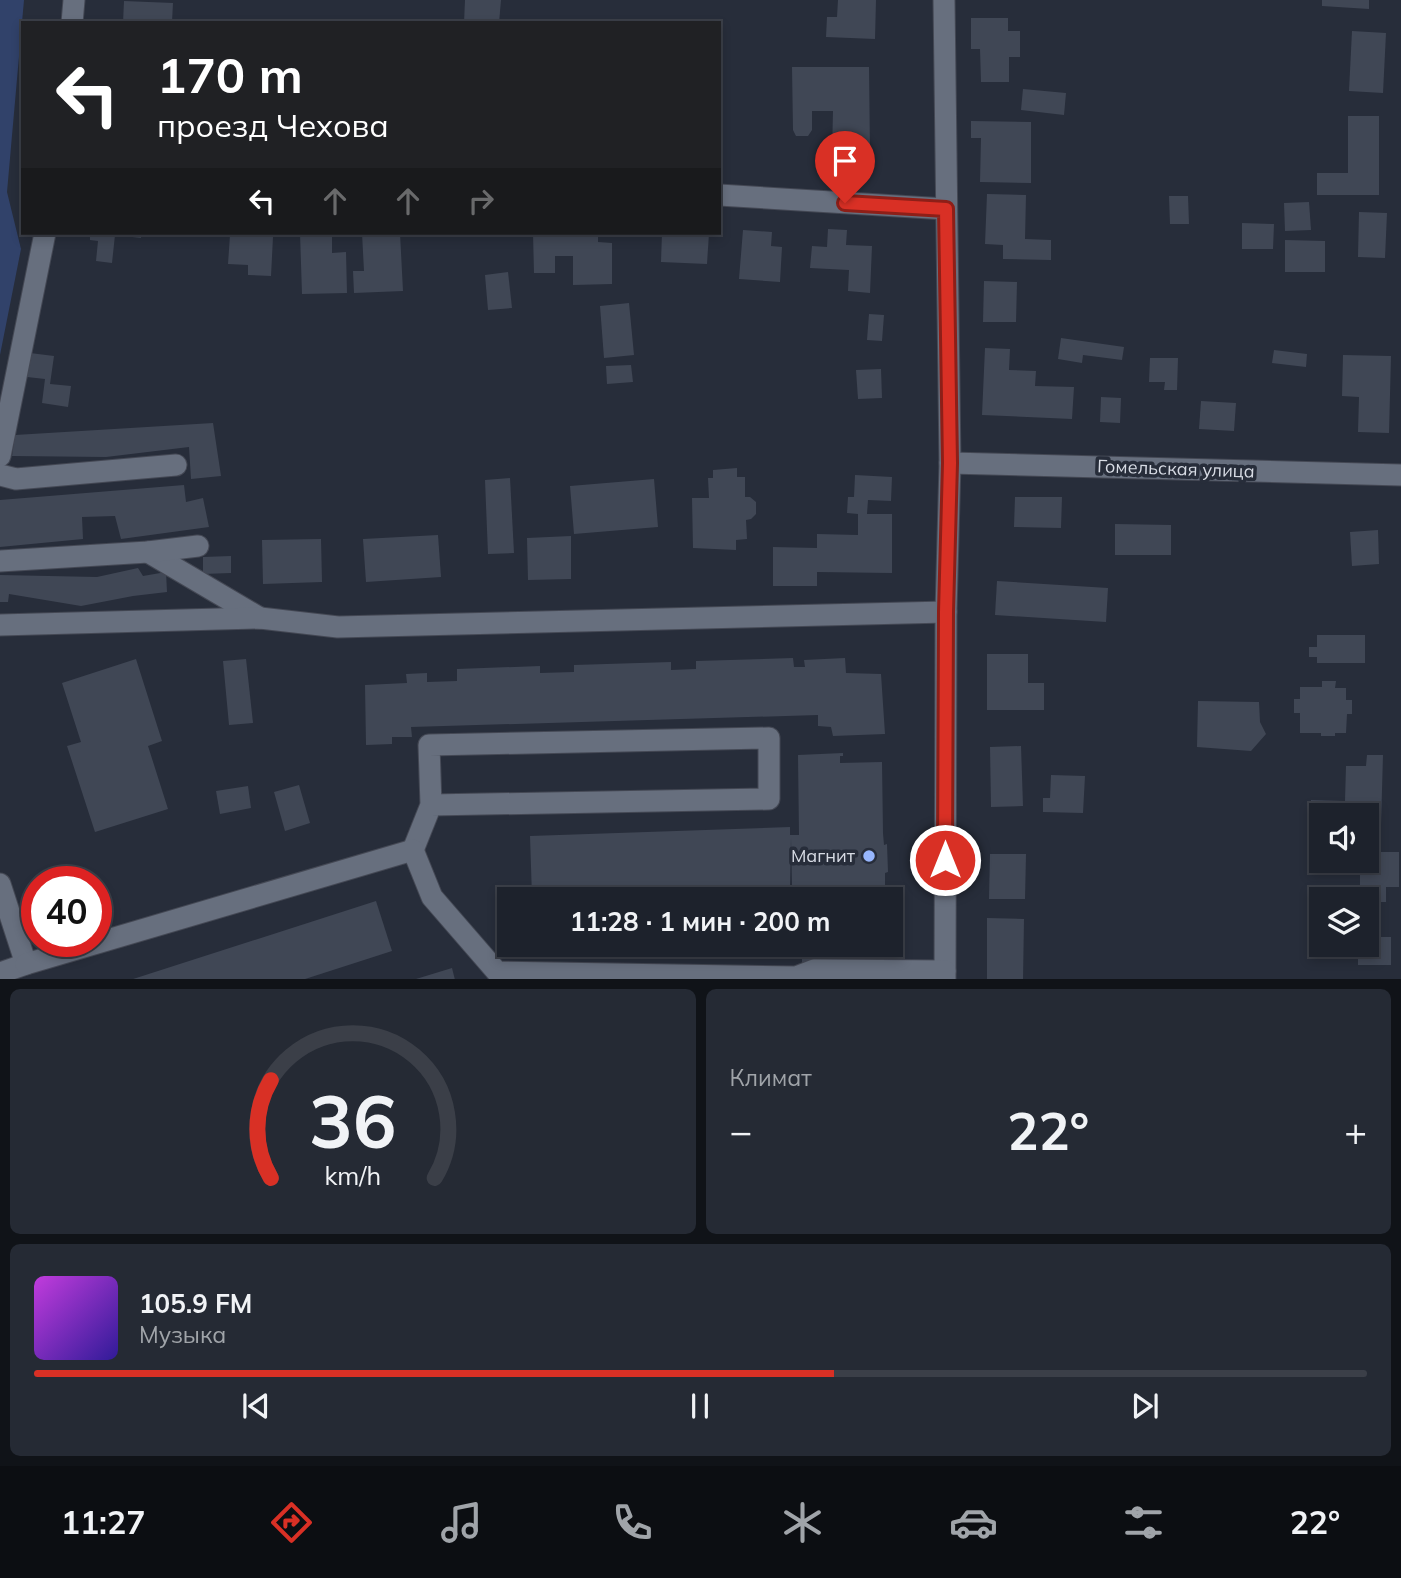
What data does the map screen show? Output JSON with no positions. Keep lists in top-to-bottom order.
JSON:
{
  "streets": {
    "street": ["Гомельская улица"]
  },
  "places": ["Магнит"],
  "page": {
    "turn": ["170 m", "проезд Чехова"],
    "limit": "40",
    "trip": "11:28 · 1 мин · 200 m",
    "tile": "Климат",
    "heat": ["−", "22°", "+"],
    "song": ["105.9 FM", "Музыка"],
    "tabs": ["11:27", "22°"],
    "gauge": ["36", "km/h"]
  }
}
